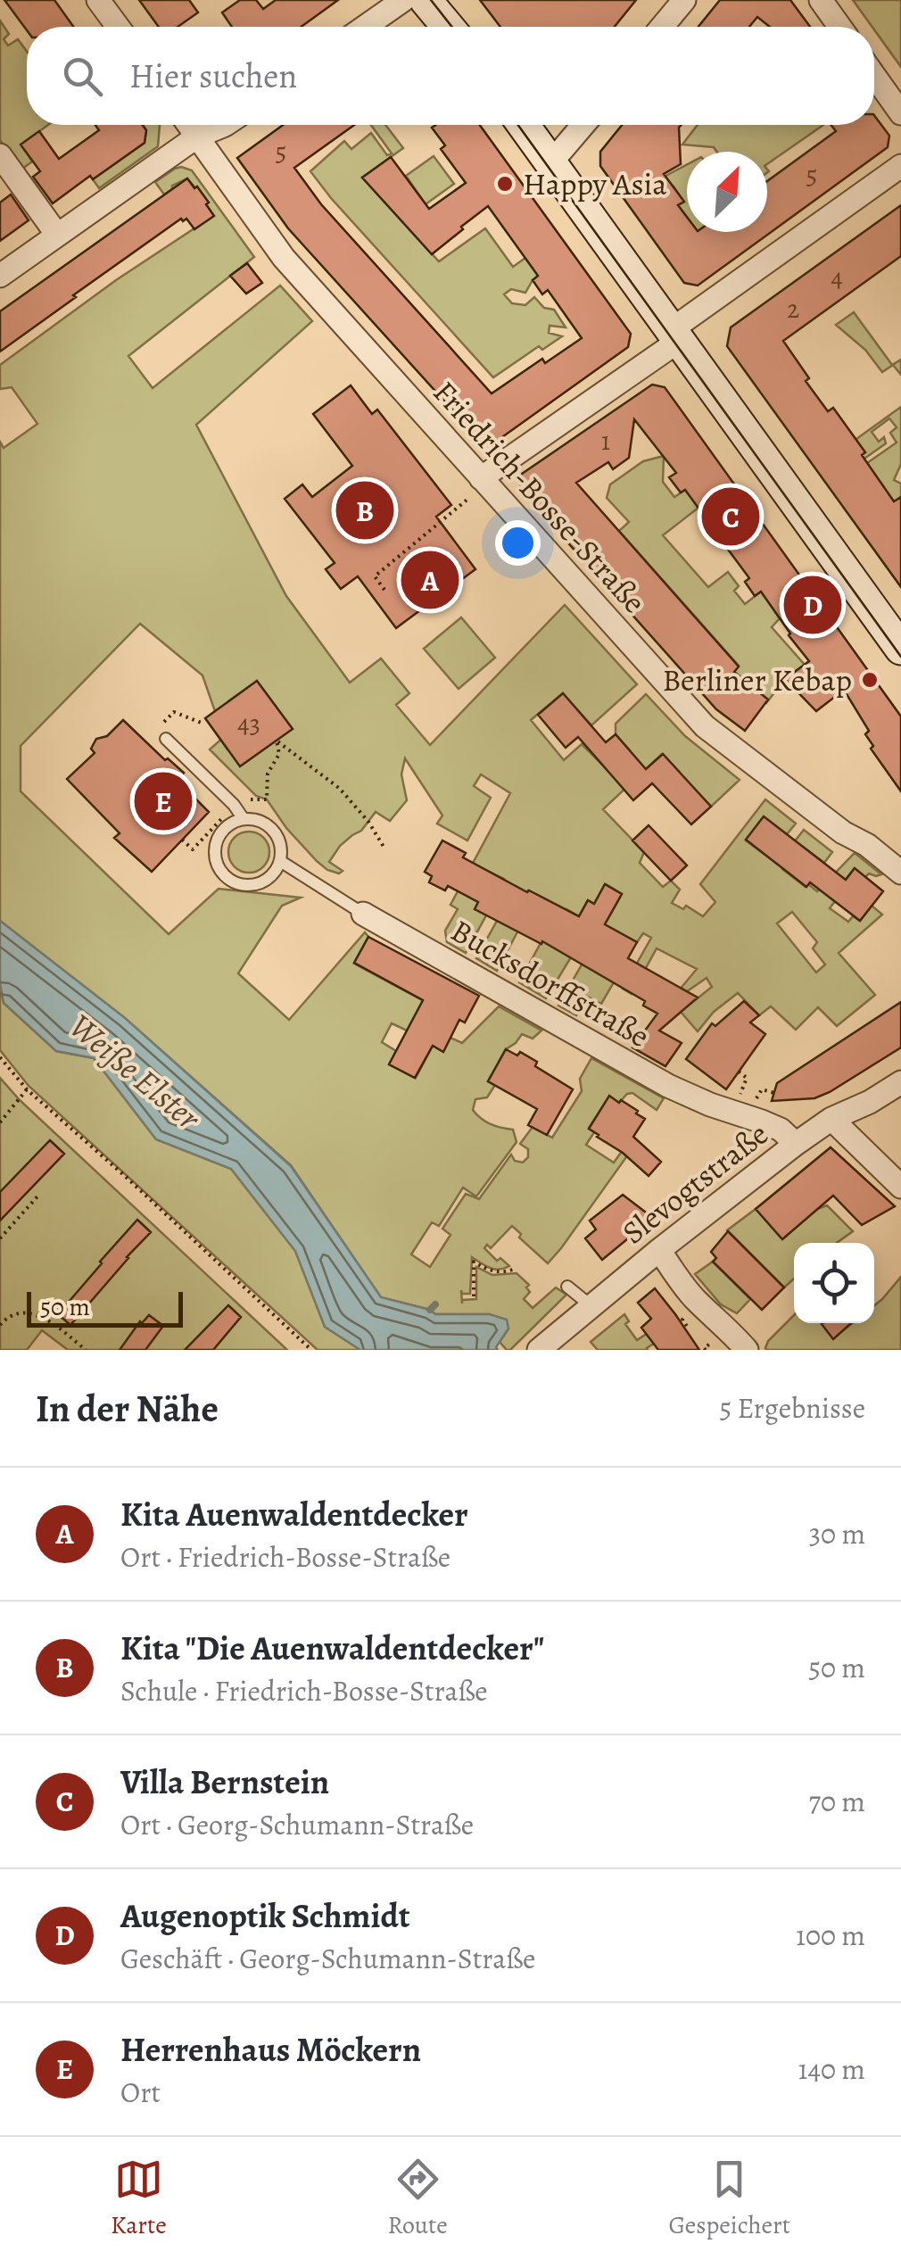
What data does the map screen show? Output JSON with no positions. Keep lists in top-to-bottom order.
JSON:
{
  "streets": {
    "street": ["Friedrich-Bosse-Straße", "Bucksdorffstraße", "Slevogtstraße"]
  },
  "crossings": [
    ["Bucksdorffstraße", "Slevogtstraße"]
  ],
  "water": ["Weiße Elster"],
  "places": ["Happy Asia", "Berliner Kebap"],
  "house_numbers": [
    "5",
    "5",
    "4",
    "2",
    "1",
    "43"
  ],
  "scale_bar": "50 m",
  "north": "top right",
  "page": {
    "search": "Hier suchen",
    "pins": [
      "B",
      "C",
      "A",
      "D",
      "E"
    ],
    "scale": "50 m",
    "heading": ["In der Nähe", "5 Ergebnisse"],
    "list": [
      {
        "mark": "A",
        "name": "Kita Auenwaldentdecker",
        "note": "Ort · Friedrich-Bosse-Straße",
        "value": "30 m"
      },
      {
        "mark": "B",
        "name": "Kita \"Die Auenwaldentdecker\"",
        "note": "Schule · Friedrich-Bosse-Straße",
        "value": "50 m"
      },
      {
        "mark": "C",
        "name": "Villa Bernstein",
        "note": "Ort · Georg-Schumann-Straße",
        "value": "70 m"
      },
      {
        "mark": "D",
        "name": "Augenoptik Schmidt",
        "note": "Geschäft · Georg-Schumann-Straße",
        "value": "100 m"
      },
      {
        "mark": "E",
        "name": "Herrenhaus Möckern",
        "note": "Ort",
        "value": "140 m"
      }
    ],
    "nav": ["Karte", "Route", "Gespeichert"]
  }
}
